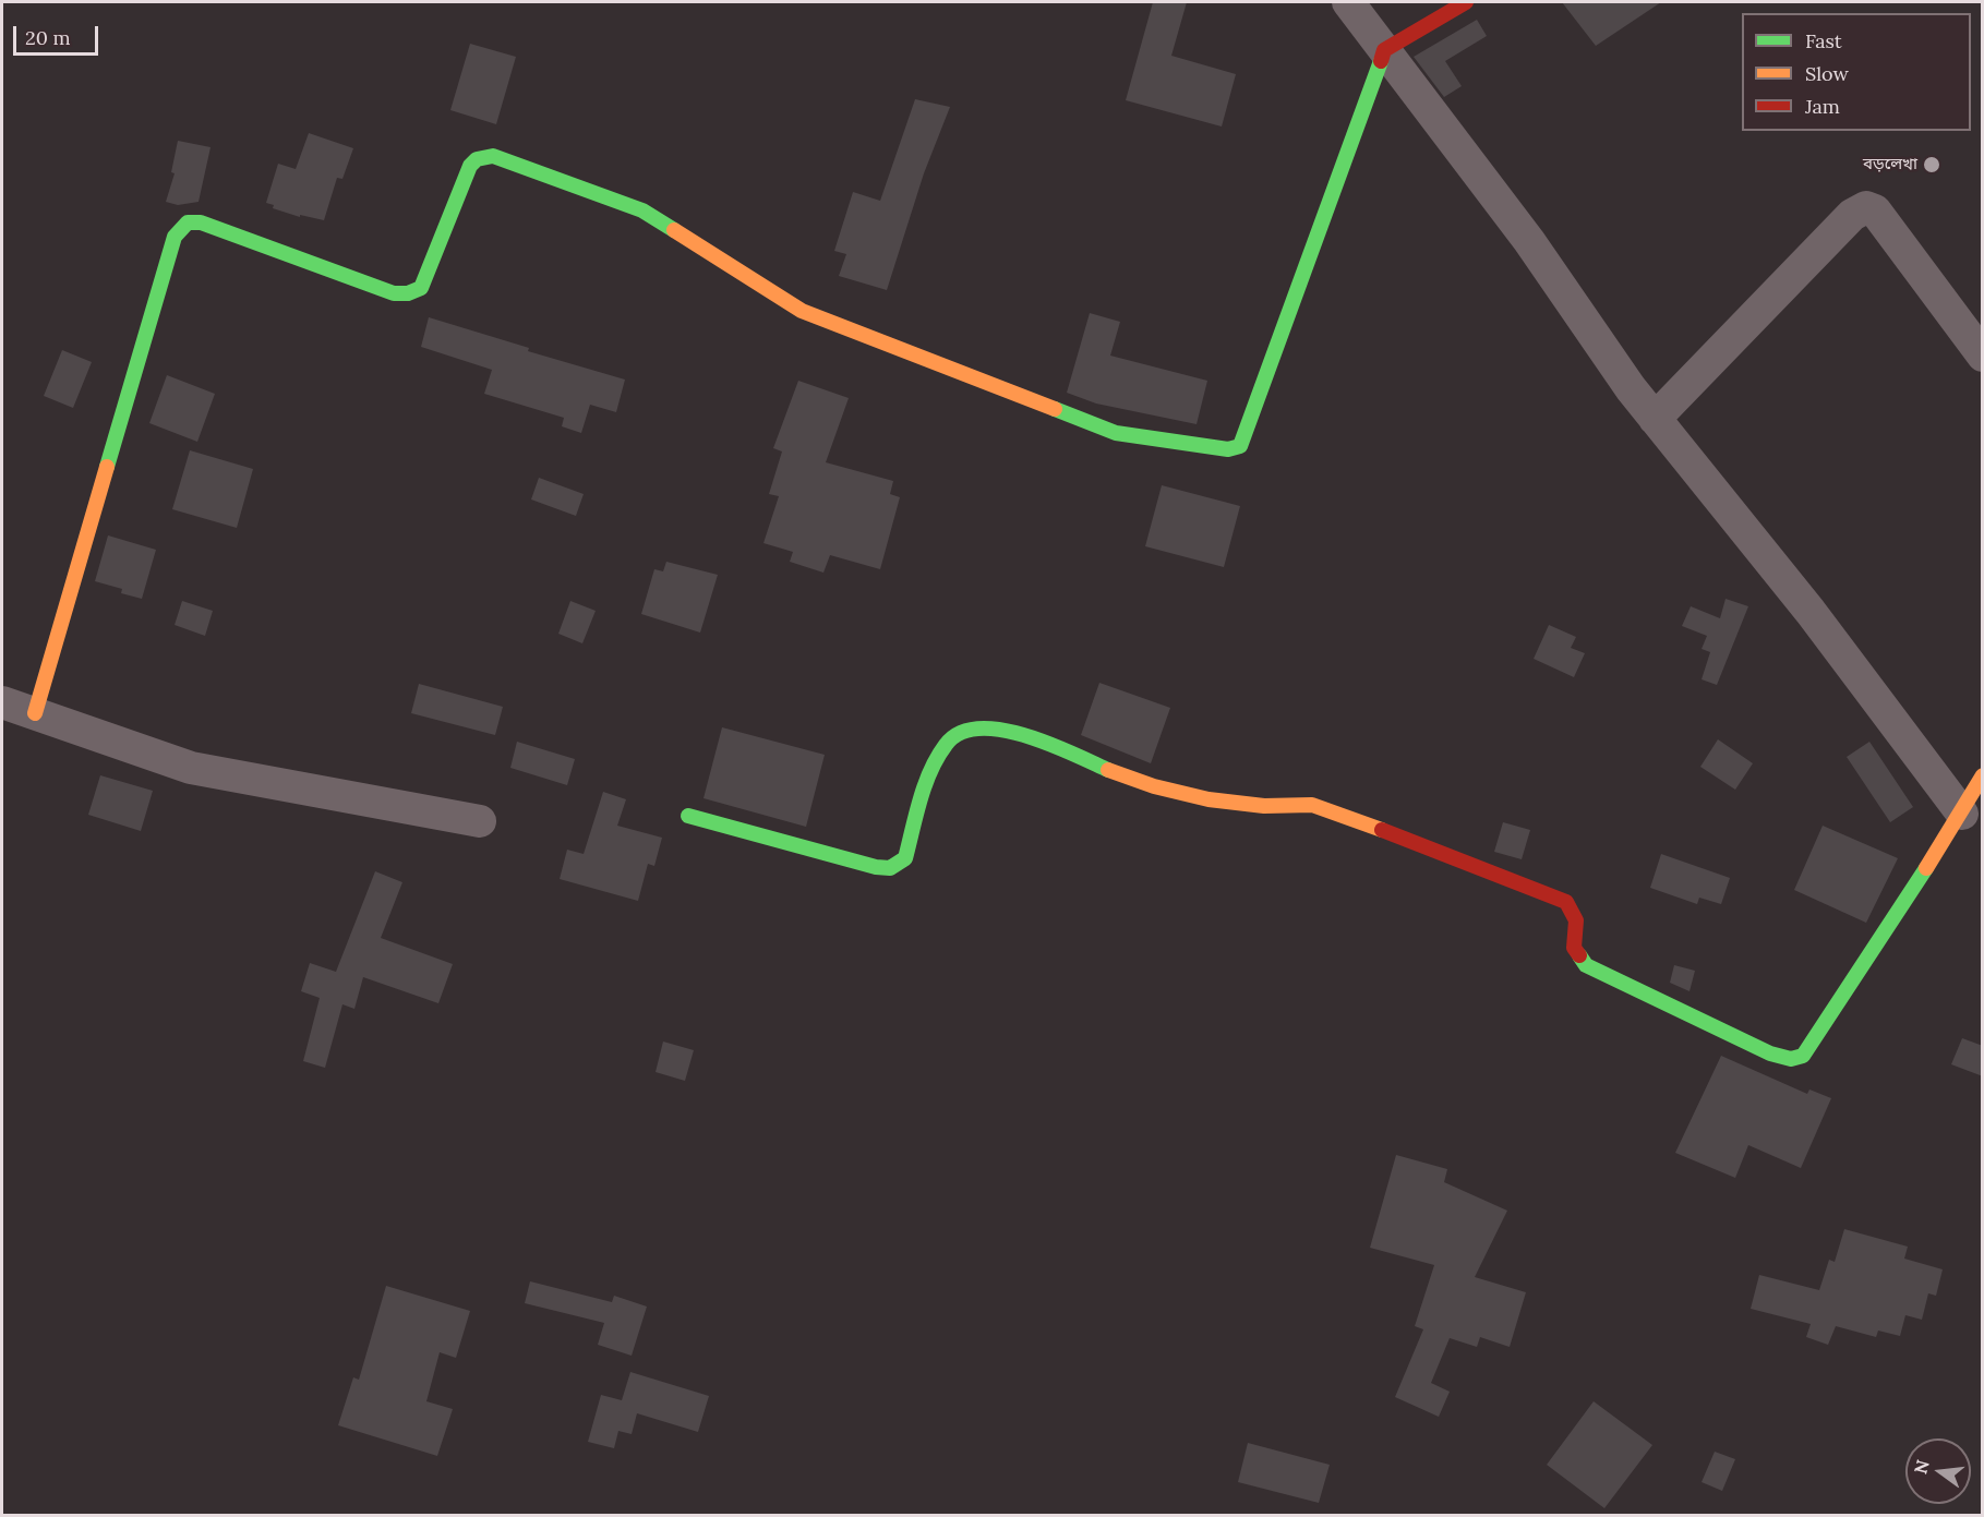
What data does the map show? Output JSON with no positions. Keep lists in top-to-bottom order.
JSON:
{
  "places": ["বড়লেখা"],
  "legend": ["Fast", "Slow", "Jam"],
  "scale_bar": "20 m",
  "north": "left"
}
